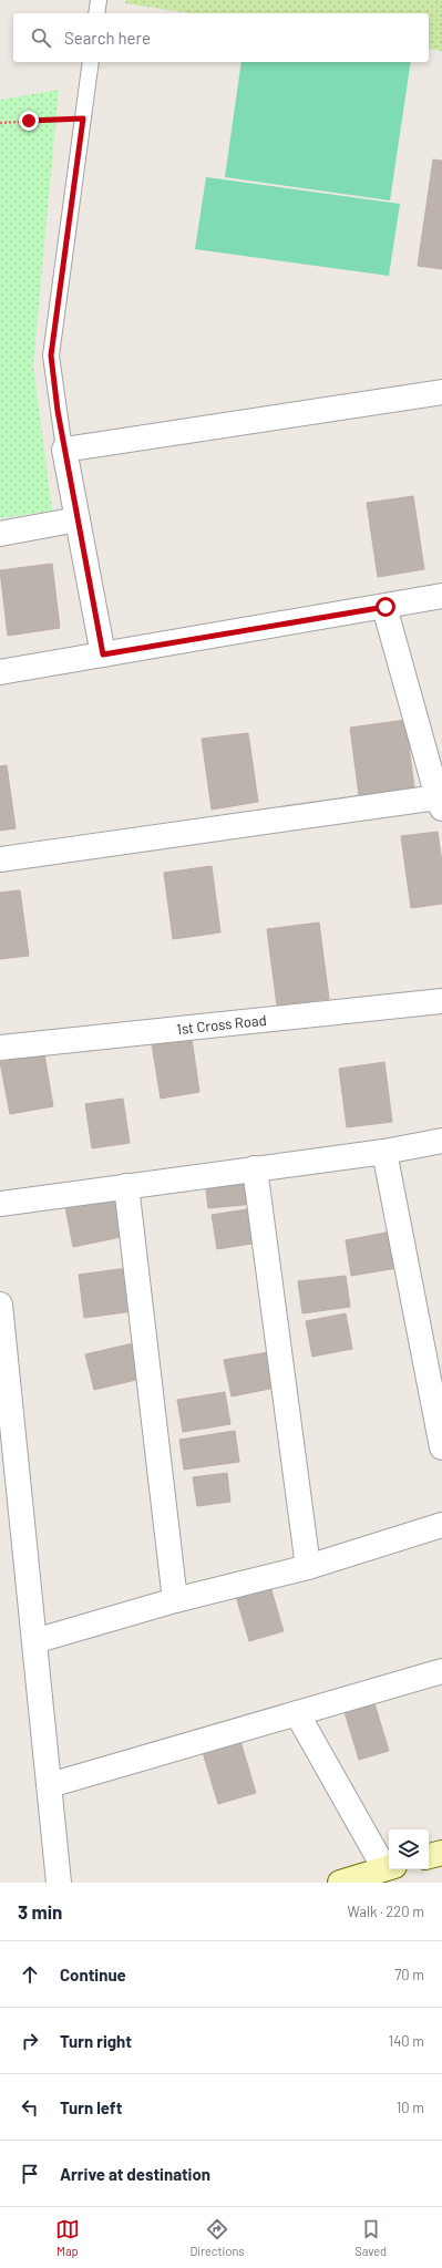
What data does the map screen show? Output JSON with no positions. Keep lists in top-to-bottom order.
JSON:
{
  "streets": {
    "street": ["1st Cross Road"]
  },
  "page": {
    "search": "Search here",
    "heading": ["3 min", "Walk · 220 m"],
    "list": [
      ["Continue", "70 m"],
      ["Turn right", "140 m"],
      ["Turn left", "10 m"],
      "Arrive at destination"
    ],
    "nav": ["Map", "Directions", "Saved"]
  }
}
